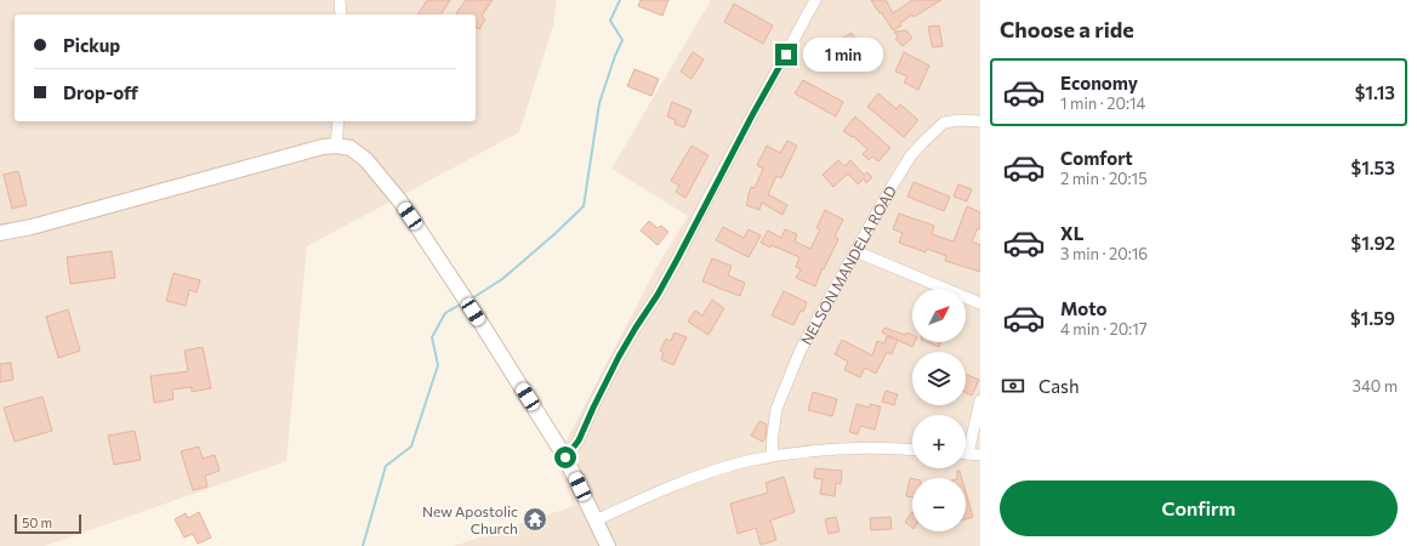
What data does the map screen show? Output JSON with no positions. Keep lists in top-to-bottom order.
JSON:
{
  "streets": {
    "street": ["NELSON MANDELA ROAD"]
  },
  "places": {
    "temple": ["New Apostolic Church"]
  },
  "scale_bar": "50 m",
  "north": "top right",
  "page": {
    "heading": "Choose a ride",
    "banner": ["Pickup", "Drop-off"],
    "bubble": "1 min",
    "list": [
      {
        "name": "Economy",
        "note": "1 min · 20:14",
        "value": "$1.13"
      },
      {
        "name": "Comfort",
        "note": "2 min · 20:15",
        "value": "$1.53"
      },
      {
        "name": "XL",
        "note": "3 min · 20:16",
        "value": "$1.92"
      },
      {
        "name": "Moto",
        "note": "4 min · 20:17",
        "value": "$1.59"
      }
    ],
    "map_buttons": ["+", "−"],
    "pay": ["Cash", "340 m"],
    "buttons": "Confirm",
    "scale": "50 m"
  }
}
